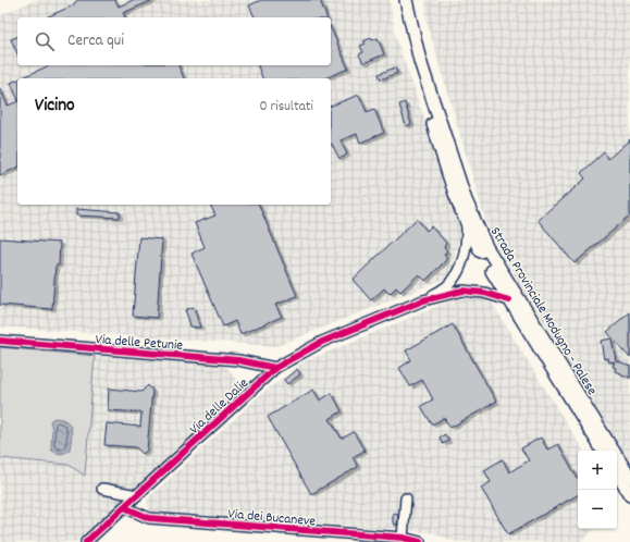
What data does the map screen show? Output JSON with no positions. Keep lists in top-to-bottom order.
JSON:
{
  "streets": {
    "main road": ["Strada Provinciale Modugno - Palese"],
    "street": ["Via delle Petunie", "Via delle Dalie", "Via dei Bucaneve"]
  },
  "crossings": [
    ["Strada Provinciale Modugno - Palese", "Via delle Dalie"],
    ["Via delle Petunie", "Via delle Dalie"],
    ["Via delle Dalie", "Via dei Bucaneve"]
  ],
  "page": {
    "search": "Cerca qui",
    "heading": ["Vicino", "0 risultati"],
    "map_buttons": ["+", "−"]
  }
}
